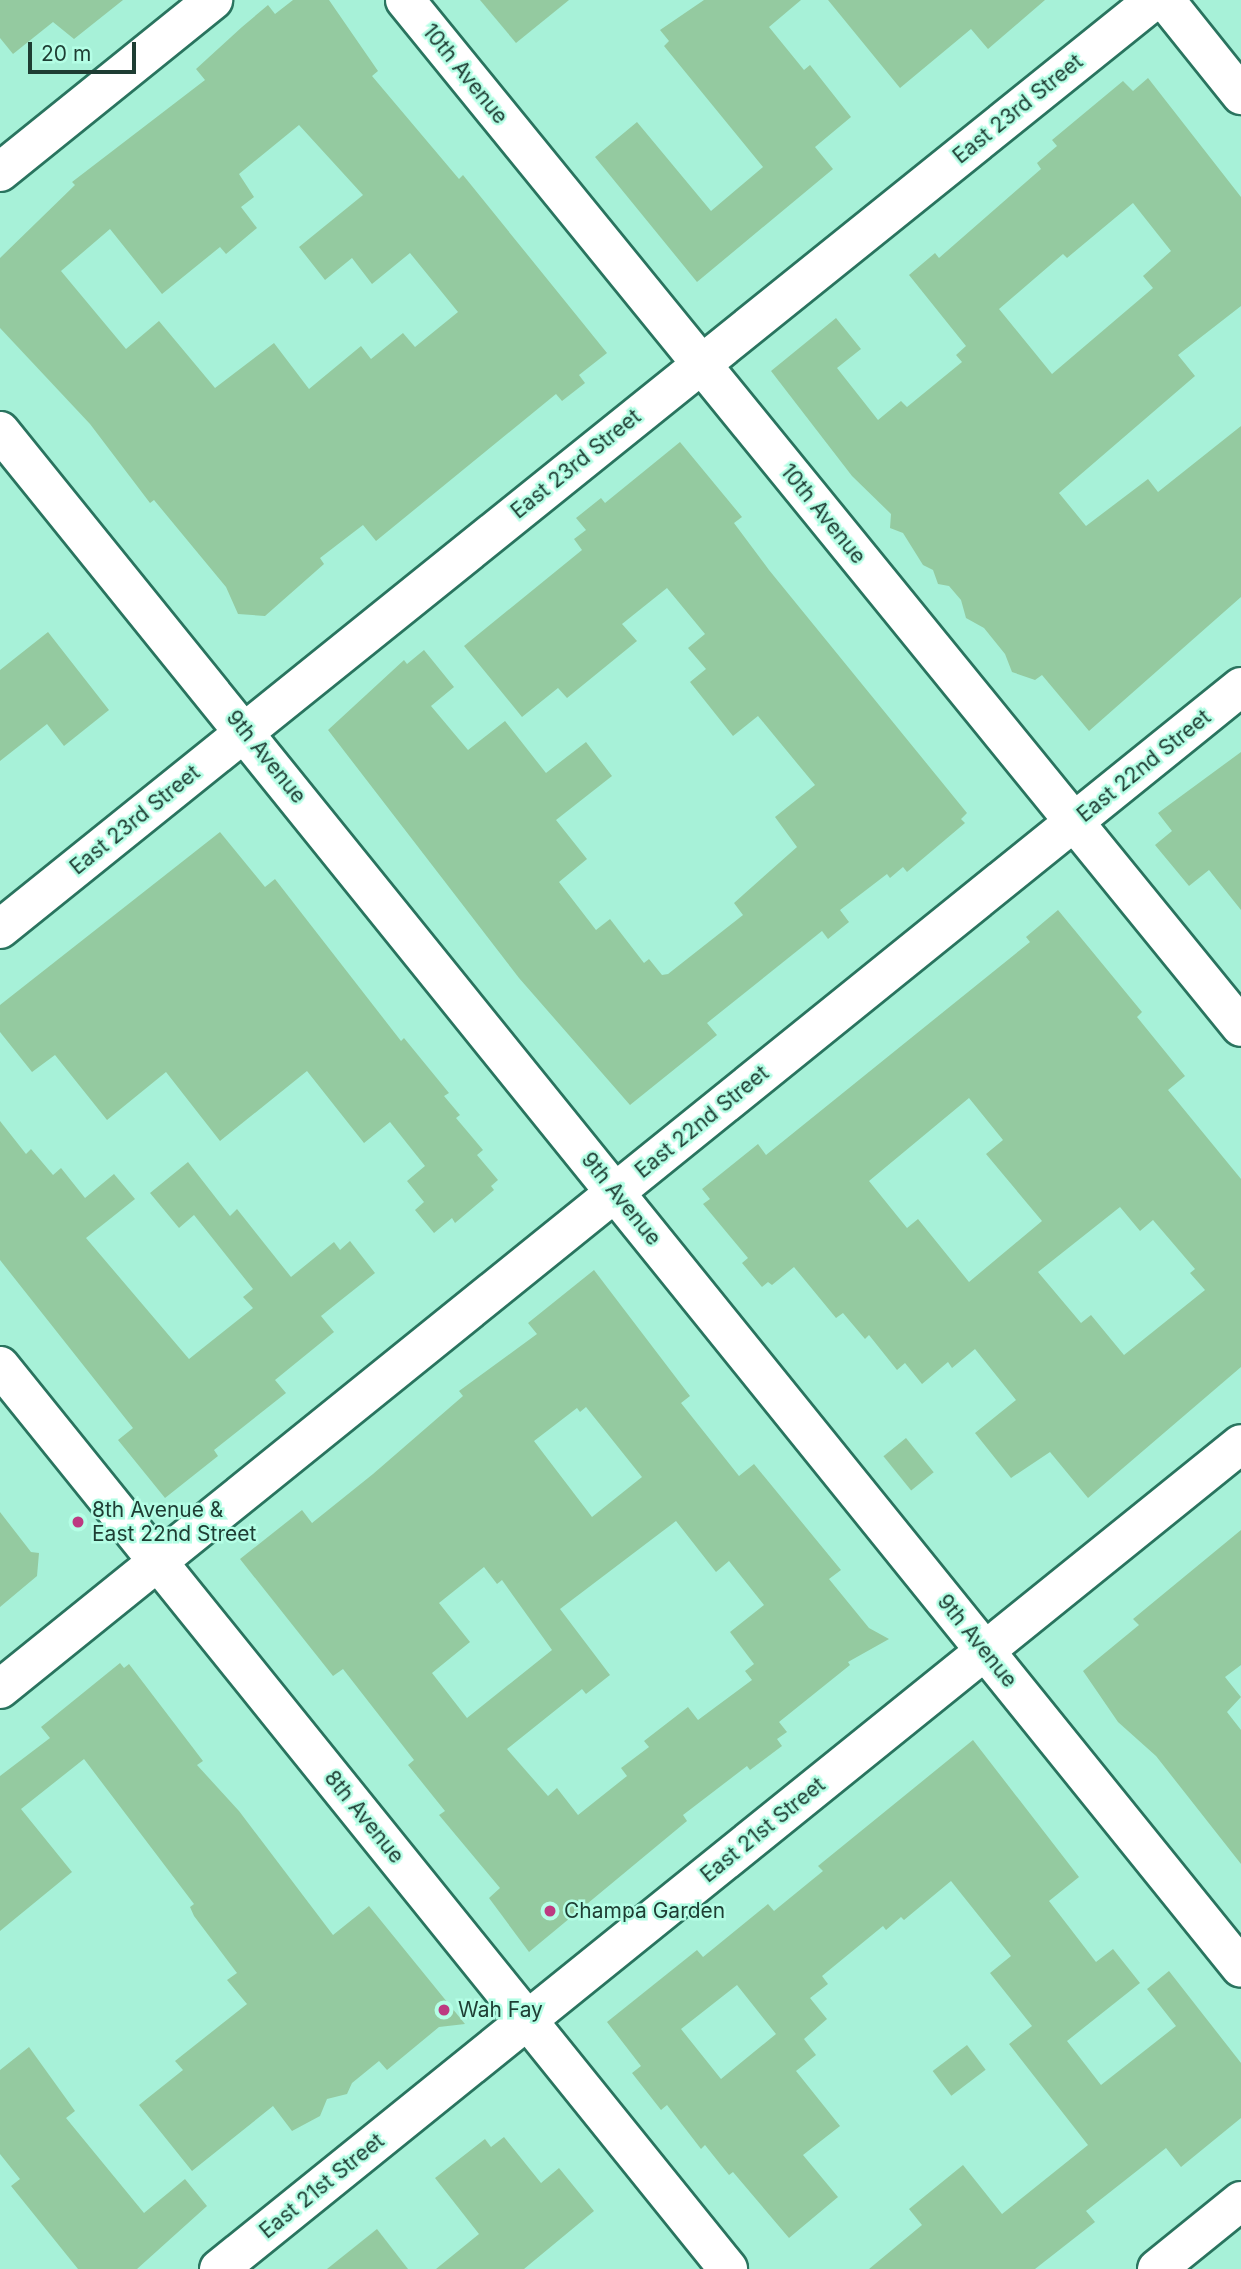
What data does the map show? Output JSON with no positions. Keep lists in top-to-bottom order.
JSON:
{
  "streets": {
    "street": [
      "10th Avenue",
      "East 23rd Street",
      "9th Avenue",
      "East 22nd Street",
      "8th Avenue",
      "East 21st Street"
    ]
  },
  "crossings": [
    ["10th Avenue", "East 23rd Street"],
    ["10th Avenue", "East 22nd Street"],
    ["East 23rd Street", "9th Avenue"],
    ["9th Avenue", "East 22nd Street"],
    ["9th Avenue", "East 21st Street"],
    ["East 22nd Street", "8th Avenue"],
    ["8th Avenue", "East 21st Street"]
  ],
  "places": ["8th Avenue & East 22nd Street", "Champa Garden", "Wah Fay"],
  "scale_bar": "20 m"
}
